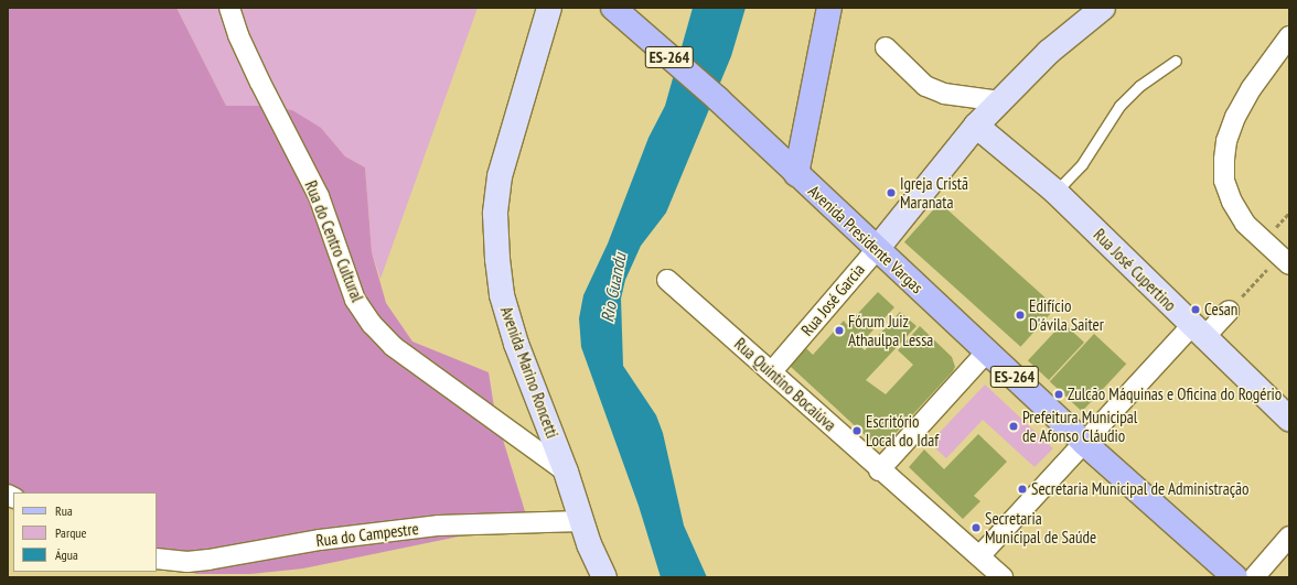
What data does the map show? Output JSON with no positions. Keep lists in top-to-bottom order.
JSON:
{
  "streets": {
    "main road": ["ES-264", "Avenida Presidente Vargas"],
    "street": [
      "Rua do Centro Cultural",
      "Rua José Cupertino",
      "Rua José Garcia",
      "Avenida Marino Roncetti",
      "Rua Quintino Bocaiúva",
      "Rua do Campestre"
    ]
  },
  "crossings": [
    ["Avenida Presidente Vargas", "Rua José Garcia"],
    ["Rua do Centro Cultural", "Avenida Marino Roncetti"],
    ["Rua José Cupertino", "Rua José Garcia"],
    ["Rua José Garcia", "Rua Quintino Bocaiúva"],
    ["Avenida Marino Roncetti", "Rua do Campestre"]
  ],
  "water": ["Rio Guandu"],
  "places": [
    "Igreja Cristã Maranata",
    "Cesan",
    "Edifício D'ávila Saiter",
    "Fórum Juiz Athaulpa Lessa",
    "Zulcão Máquinas e Oficina do Rogério",
    "Prefeitura Municipal de Afonso Cláudio",
    "Escritório Local do Idaf",
    "Secretaria Municipal de Administração",
    "Secretaria Municipal de Saúde"
  ],
  "legend": ["Rua", "Parque", "Água"]
}
